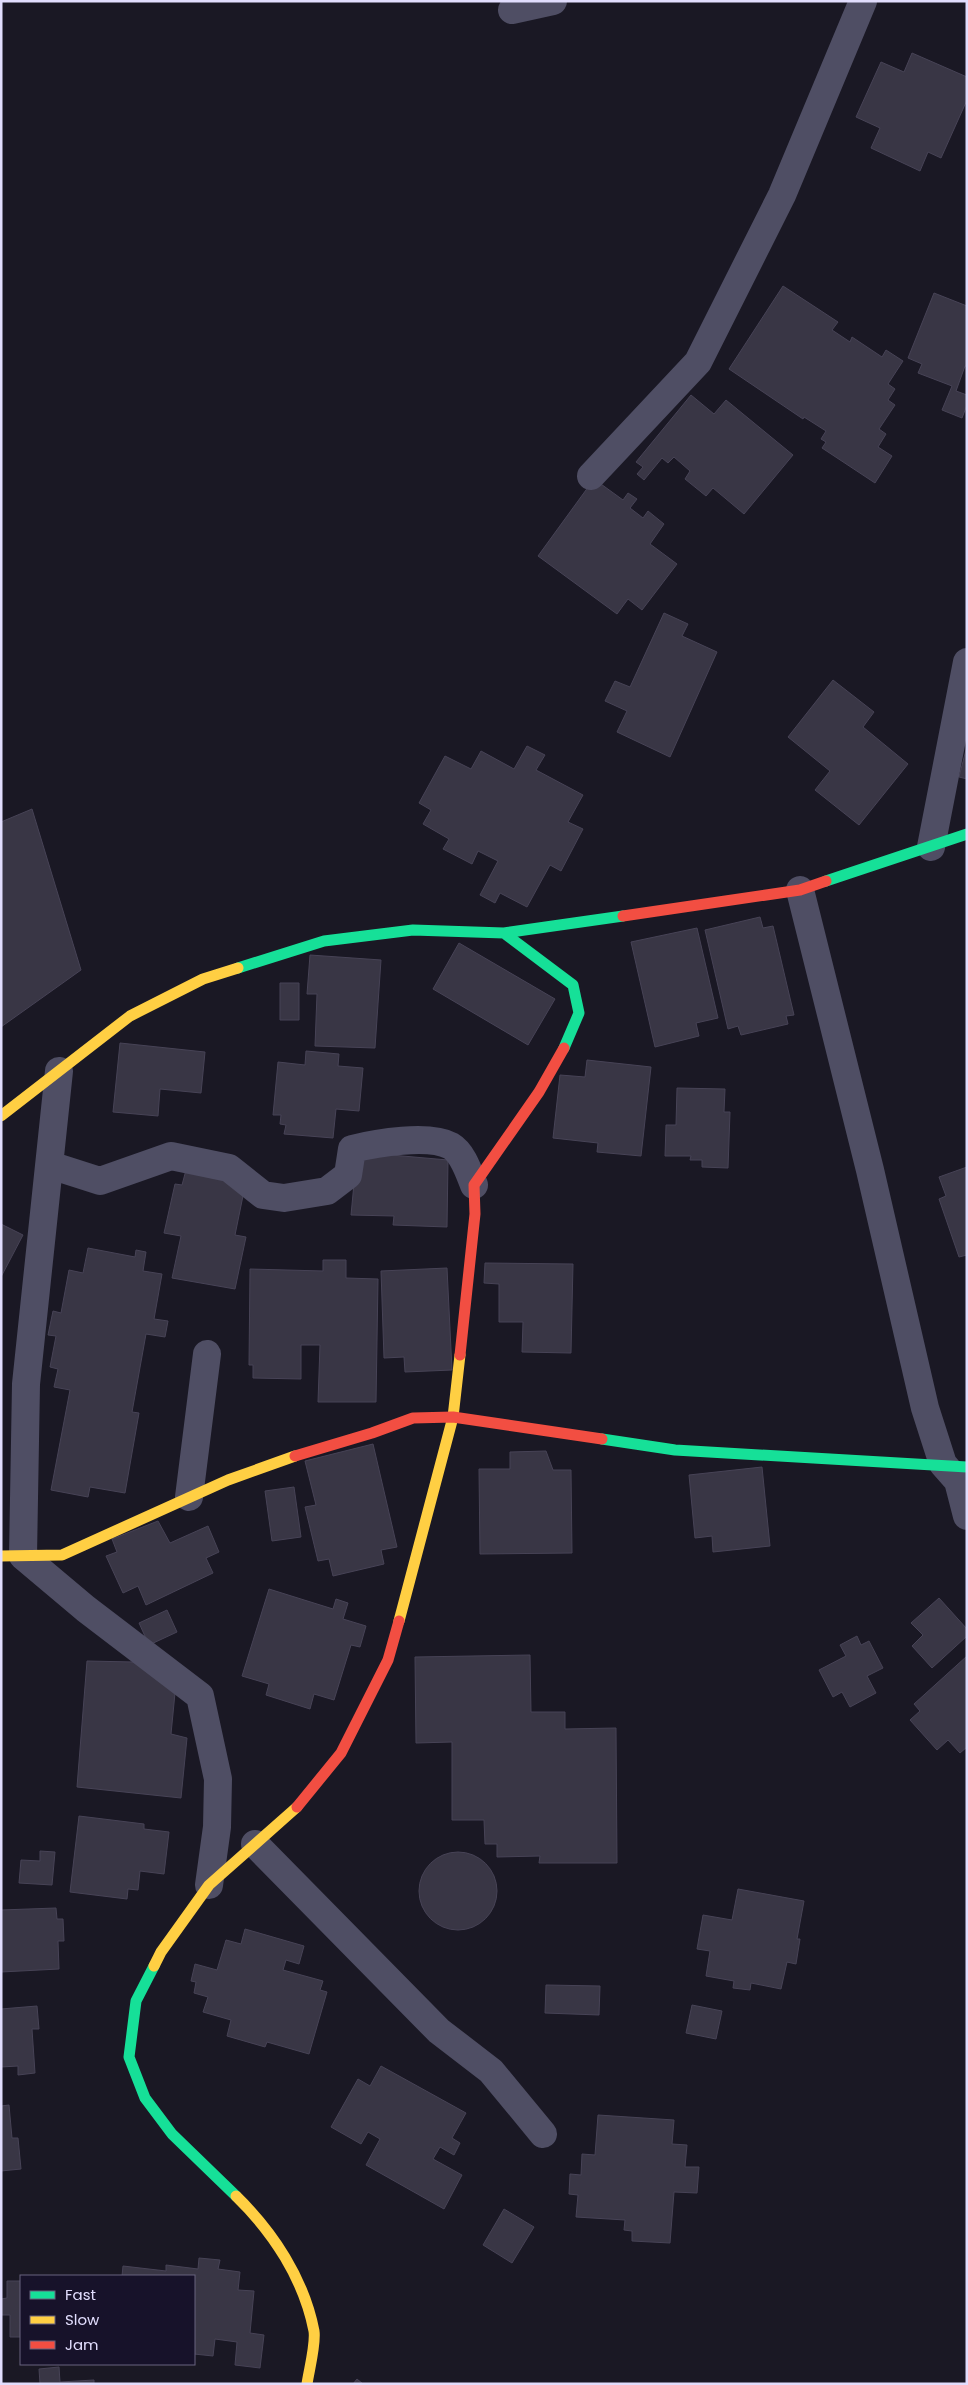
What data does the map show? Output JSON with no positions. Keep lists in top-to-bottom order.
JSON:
{
  "legend": ["Fast", "Slow", "Jam"]
}
